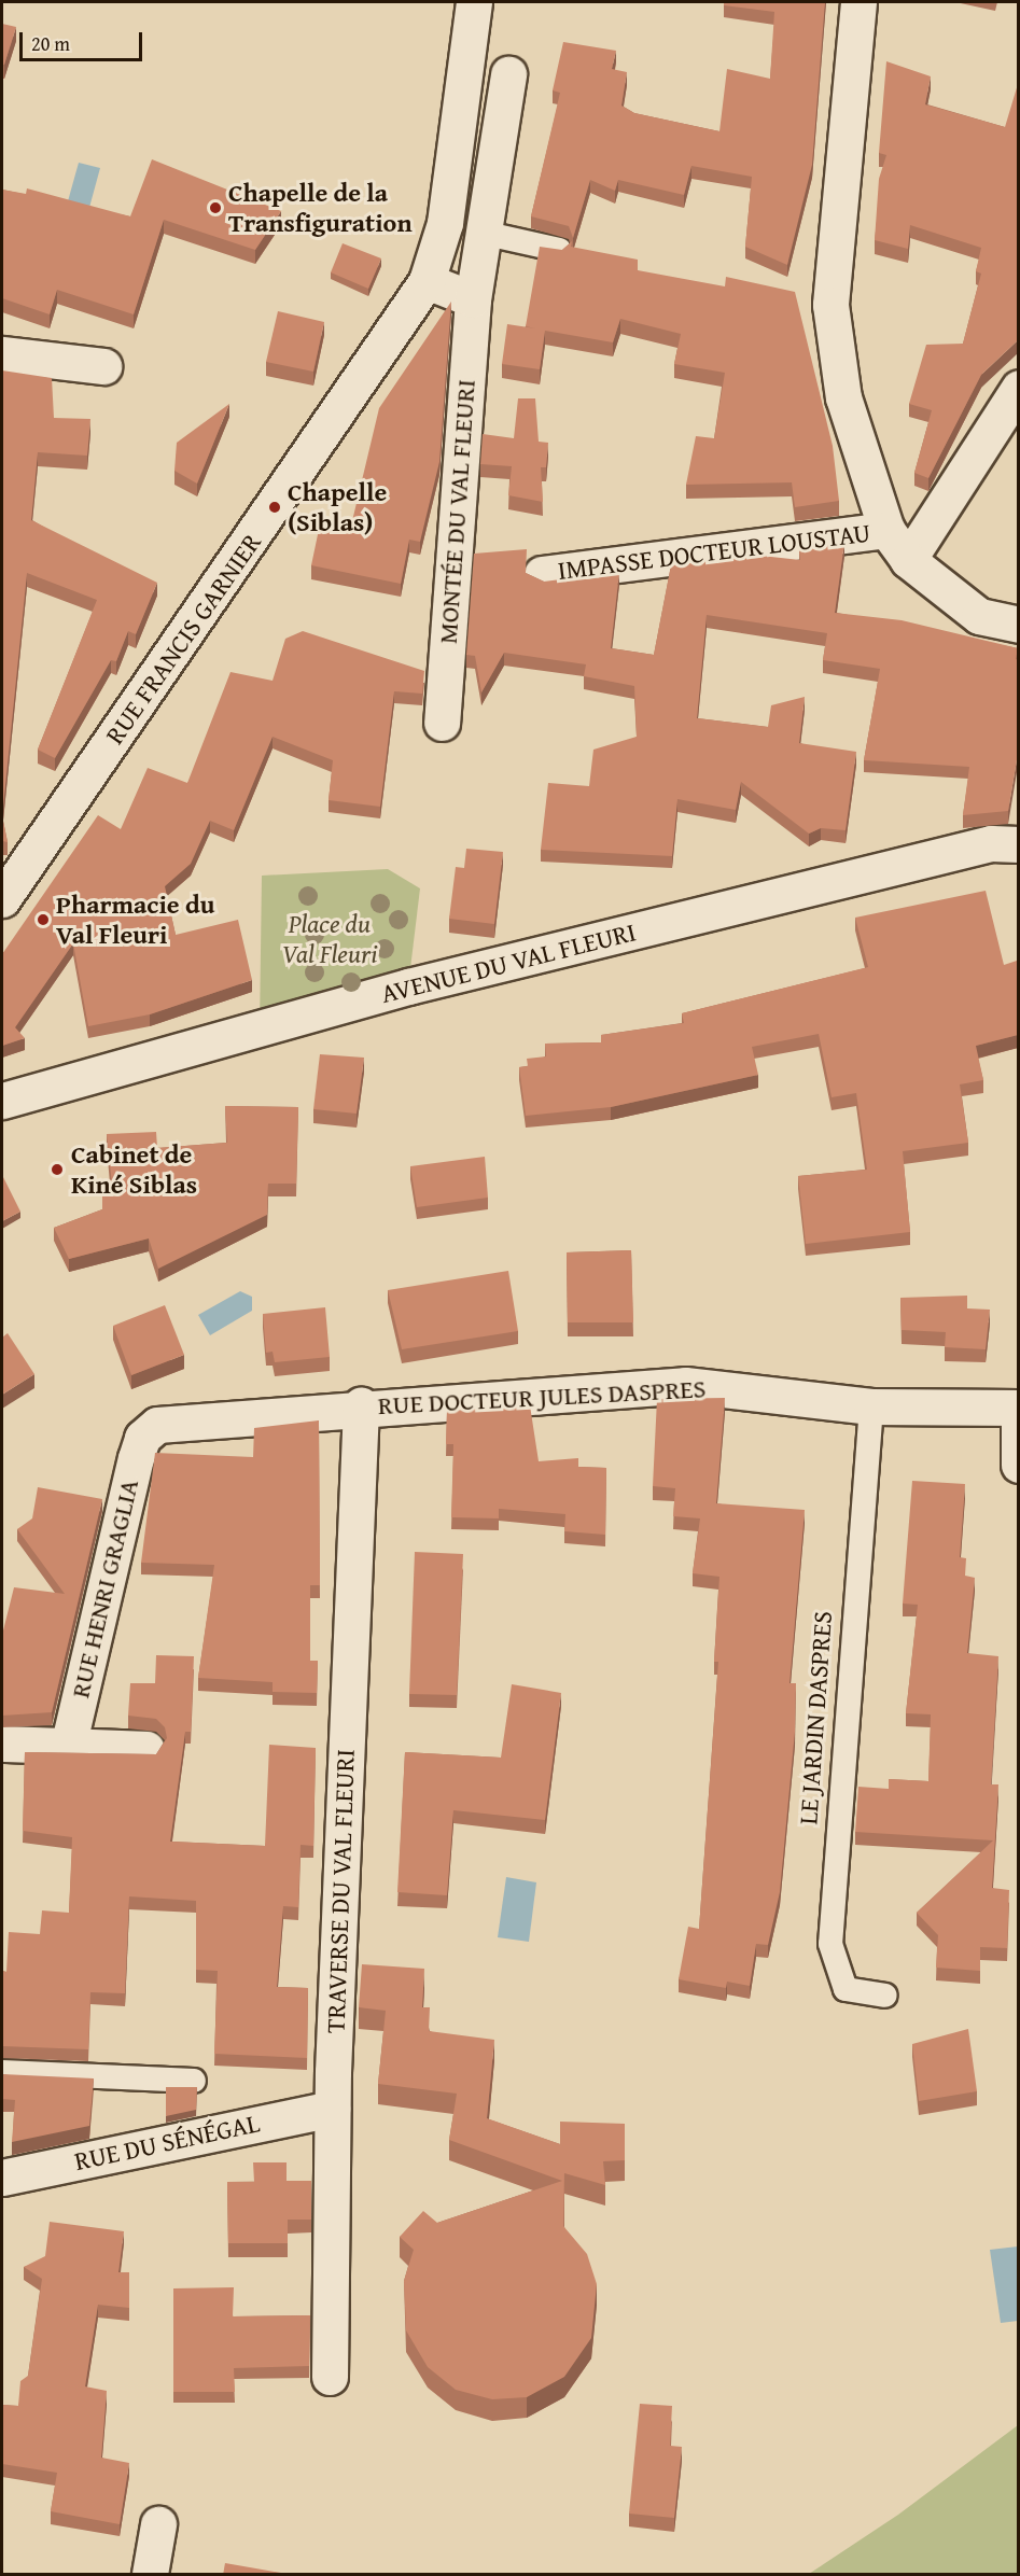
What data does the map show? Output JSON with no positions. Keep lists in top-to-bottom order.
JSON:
{
  "streets": {
    "street": [
      "MONTÉE DU VAL FLEURI",
      "IMPASSE DOCTEUR LOUSTAU",
      "RUE FRANCIS GARNIER",
      "AVENUE DU VAL FLEURI",
      "RUE DOCTEUR JULES DASPRES",
      "RUE HENRI GRAGLIA",
      "TRAVERSE DU VAL FLEURI",
      "RUE DU SÉNÉGAL"
    ],
    "lane": ["LE JARDIN DASPRES"]
  },
  "crossings": [
    ["RUE DOCTEUR JULES DASPRES", "RUE HENRI GRAGLIA"],
    ["RUE DOCTEUR JULES DASPRES", "LE JARDIN DASPRES"],
    ["RUE DOCTEUR JULES DASPRES", "TRAVERSE DU VAL FLEURI"],
    ["TRAVERSE DU VAL FLEURI", "RUE DU SÉNÉGAL"]
  ],
  "parks": ["Place du Val Fleuri"],
  "places": [
    "Chapelle de la Transfiguration",
    "Chapelle (Siblas)",
    "Pharmacie du Val Fleuri",
    "Cabinet de Kiné Siblas"
  ],
  "scale_bar": "20 m"
}
